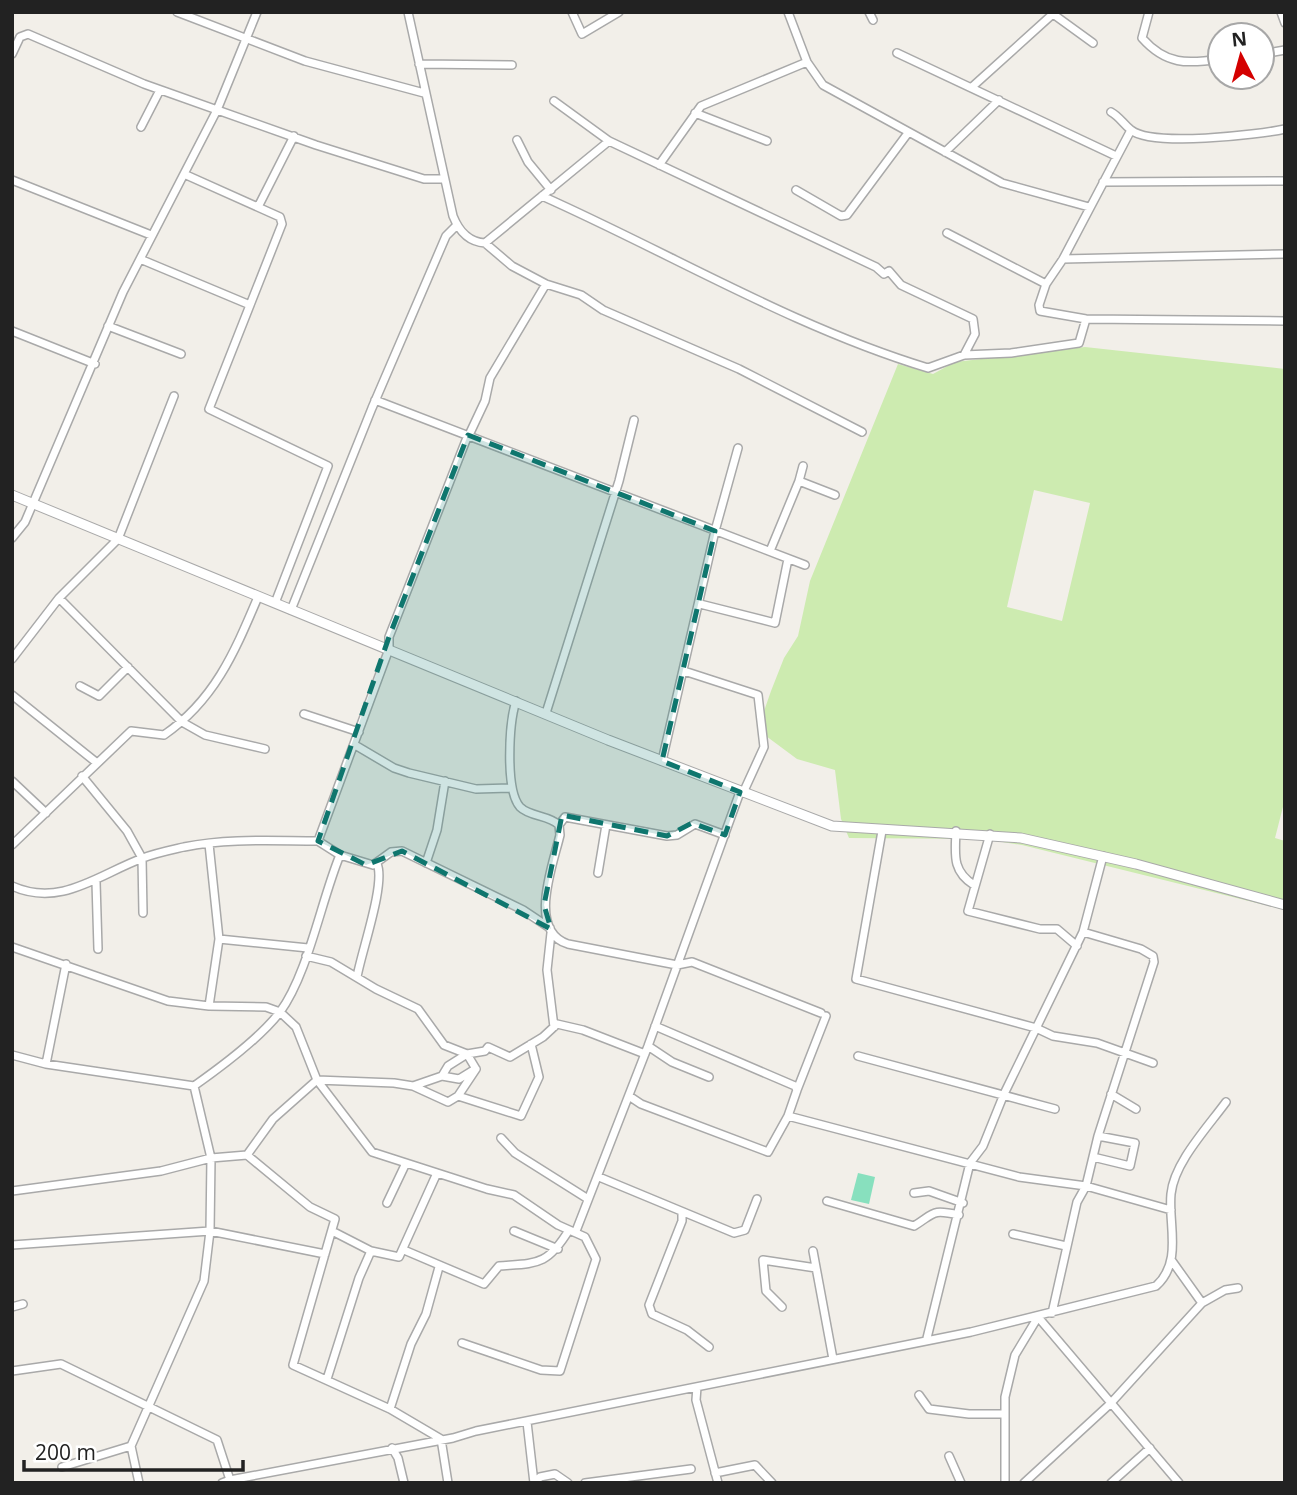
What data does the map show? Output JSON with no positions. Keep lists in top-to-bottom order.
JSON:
{
  "scale_bar": "200 m",
  "north": "top"
}
